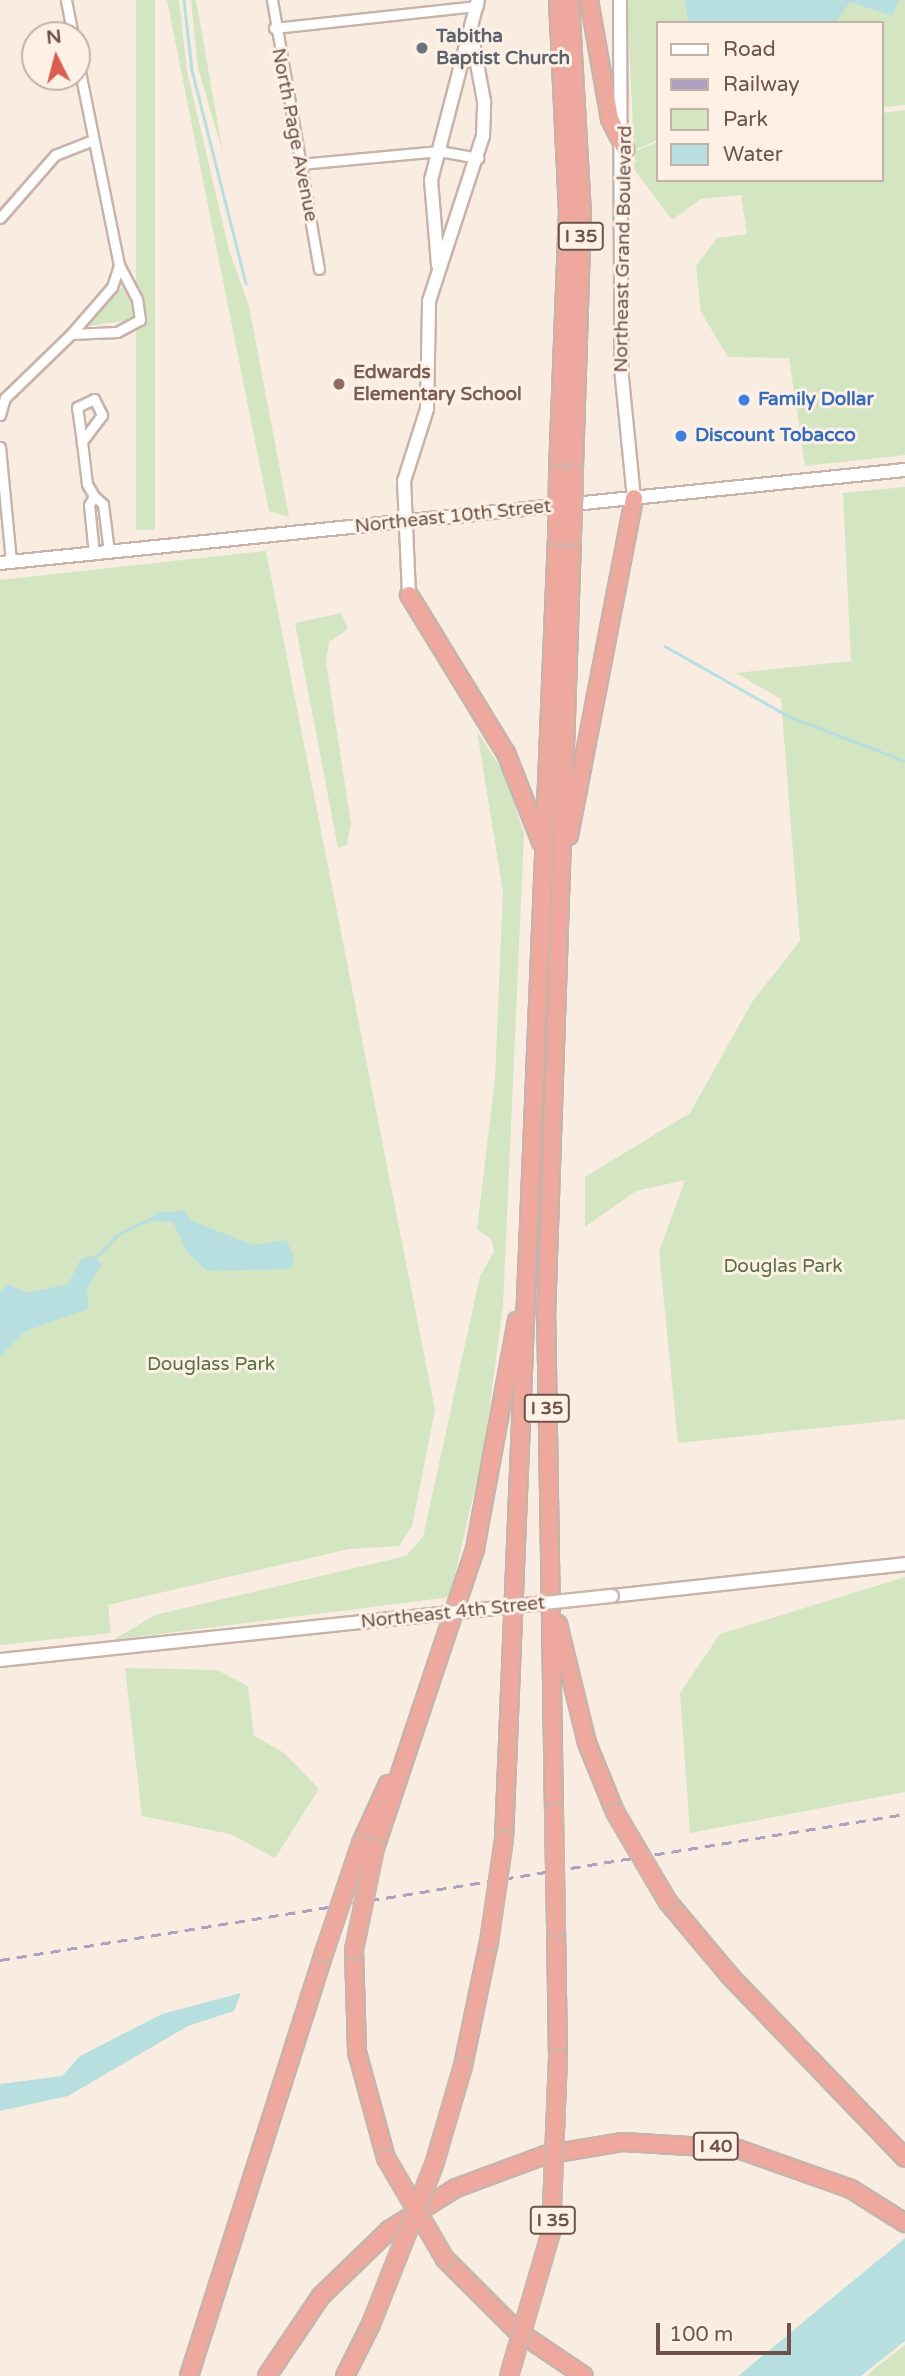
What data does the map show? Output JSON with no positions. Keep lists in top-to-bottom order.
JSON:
{
  "streets": {
    "highway": ["I 35", "I 40"],
    "main road": ["Northeast Grand Boulevard", "Northeast 10th Street", "Northeast 4th Street"],
    "street": ["North Page Avenue"]
  },
  "crossings": [
    ["Northeast Grand Boulevard", "Northeast 10th Street"]
  ],
  "parks": ["Douglas Park", "Douglass Park"],
  "places": [
    "Tabitha Baptist Church",
    "Edwards Elementary School",
    "Family Dollar",
    "Discount Tobacco"
  ],
  "legend": [
    "Road",
    "Railway",
    "Park",
    "Water"
  ],
  "scale_bar": "100 m",
  "north": "top"
}
